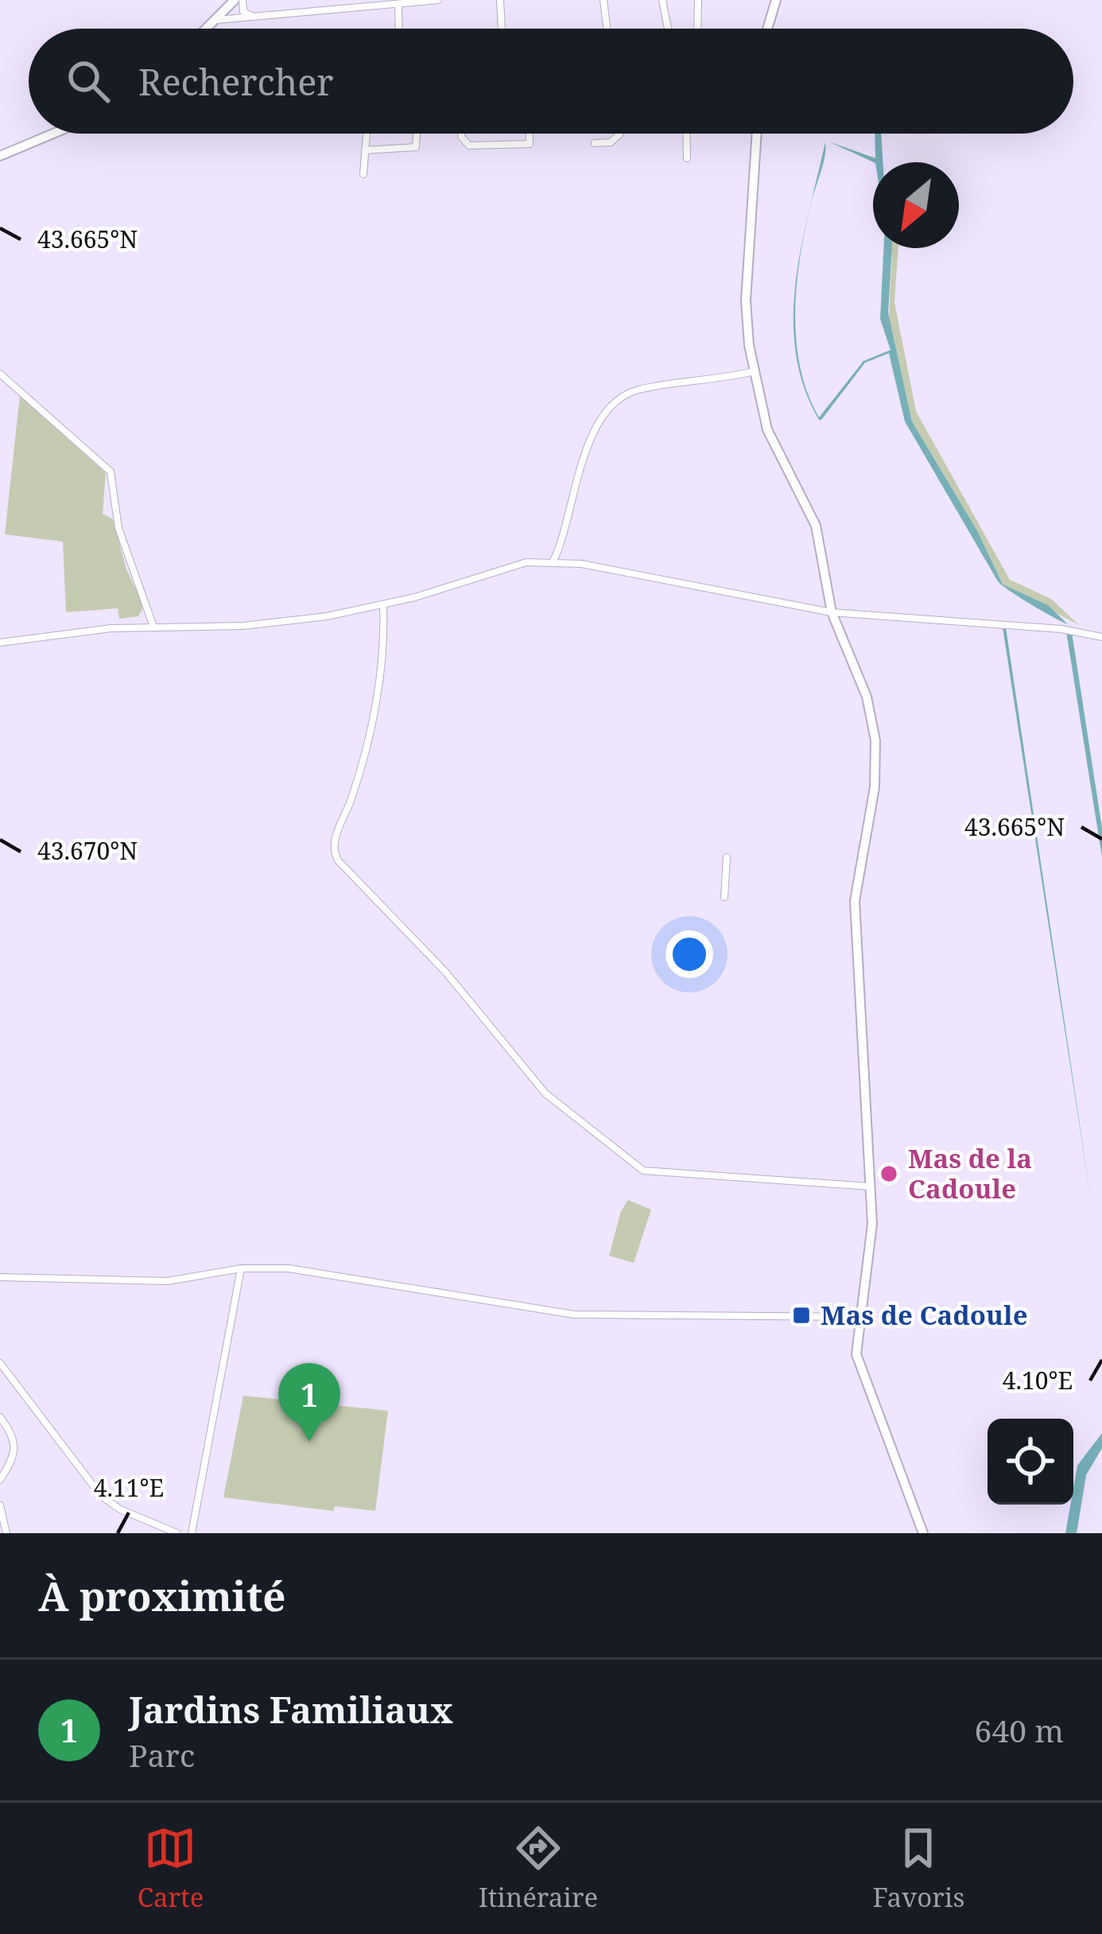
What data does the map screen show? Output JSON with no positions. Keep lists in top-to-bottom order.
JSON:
{
  "places": {
    "other": ["Mas de la Cadoule"],
    "transit": ["Mas de Cadoule"]
  },
  "north": "bottom left",
  "page": {
    "search": "Rechercher",
    "pins": "1",
    "heading": "À proximité",
    "list": [
      {
        "mark": "1",
        "name": "Jardins Familiaux",
        "note": "Parc",
        "value": "640 m"
      }
    ],
    "nav": ["Carte", "Itinéraire", "Favoris"]
  },
  "coordinates": [
    "43.665°N",
    "43.670°N",
    "4.10°E",
    "4.11°E"
  ]
}
